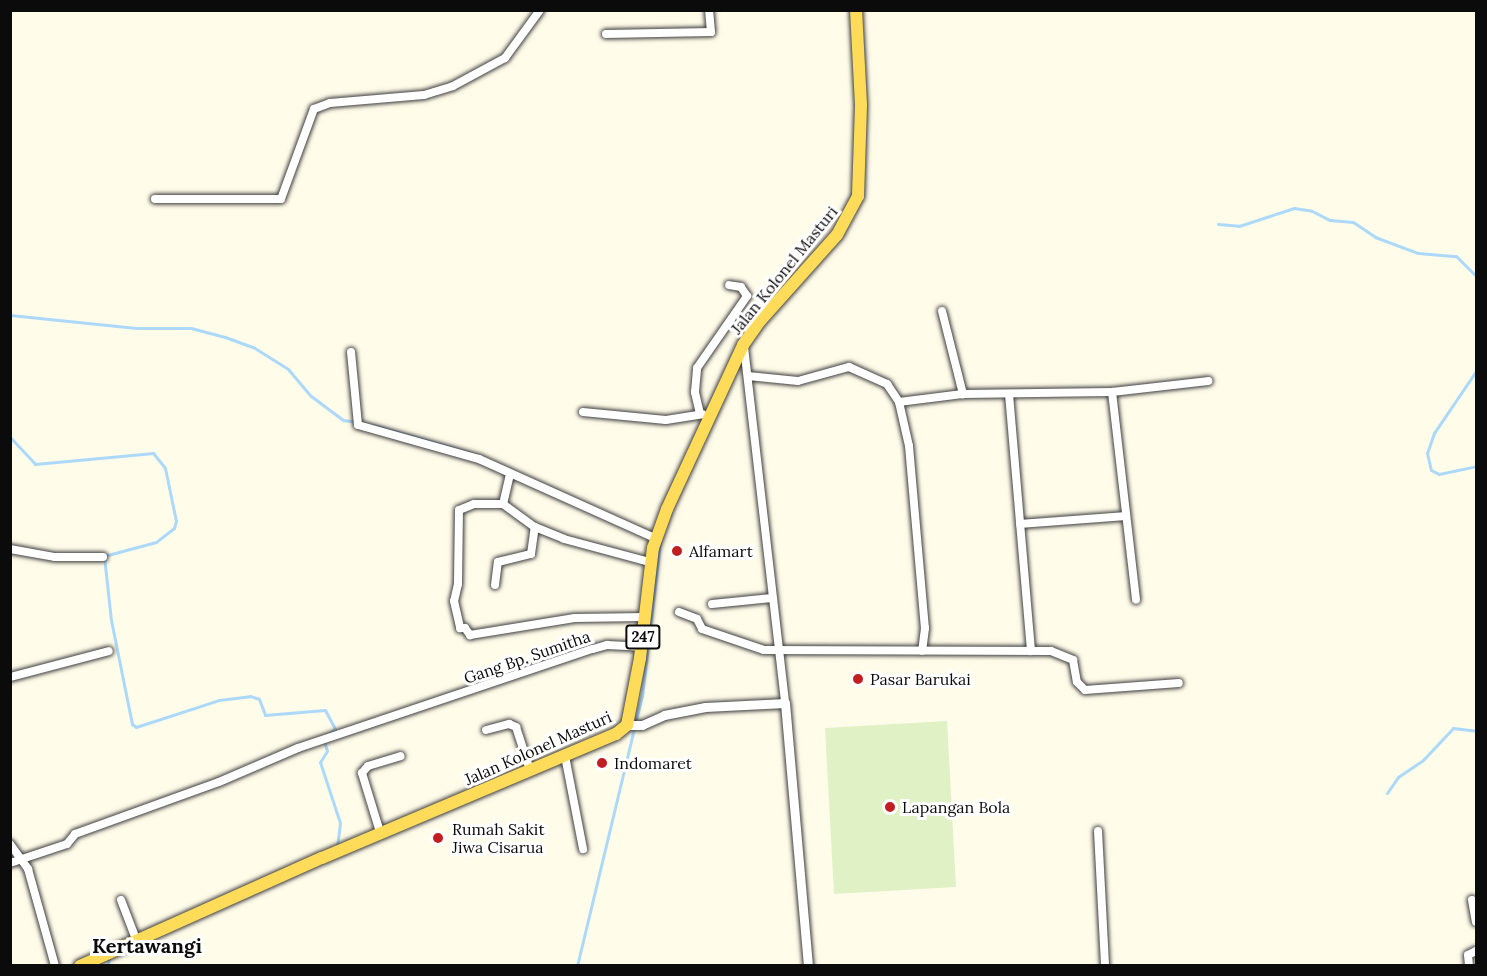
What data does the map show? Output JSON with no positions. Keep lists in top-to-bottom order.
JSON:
{
  "streets": {
    "main road": ["Jalan Kolonel Masturi", "247"],
    "street": ["Gang Bp. Sumitha"]
  },
  "crossings": [
    ["Jalan Kolonel Masturi", "Gang Bp. Sumitha"]
  ],
  "districts": ["Kertawangi"],
  "places": [
    "Alfamart",
    "Pasar Barukai",
    "Indomaret",
    "Lapangan Bola",
    "Rumah Sakit Jiwa Cisarua"
  ]
}
